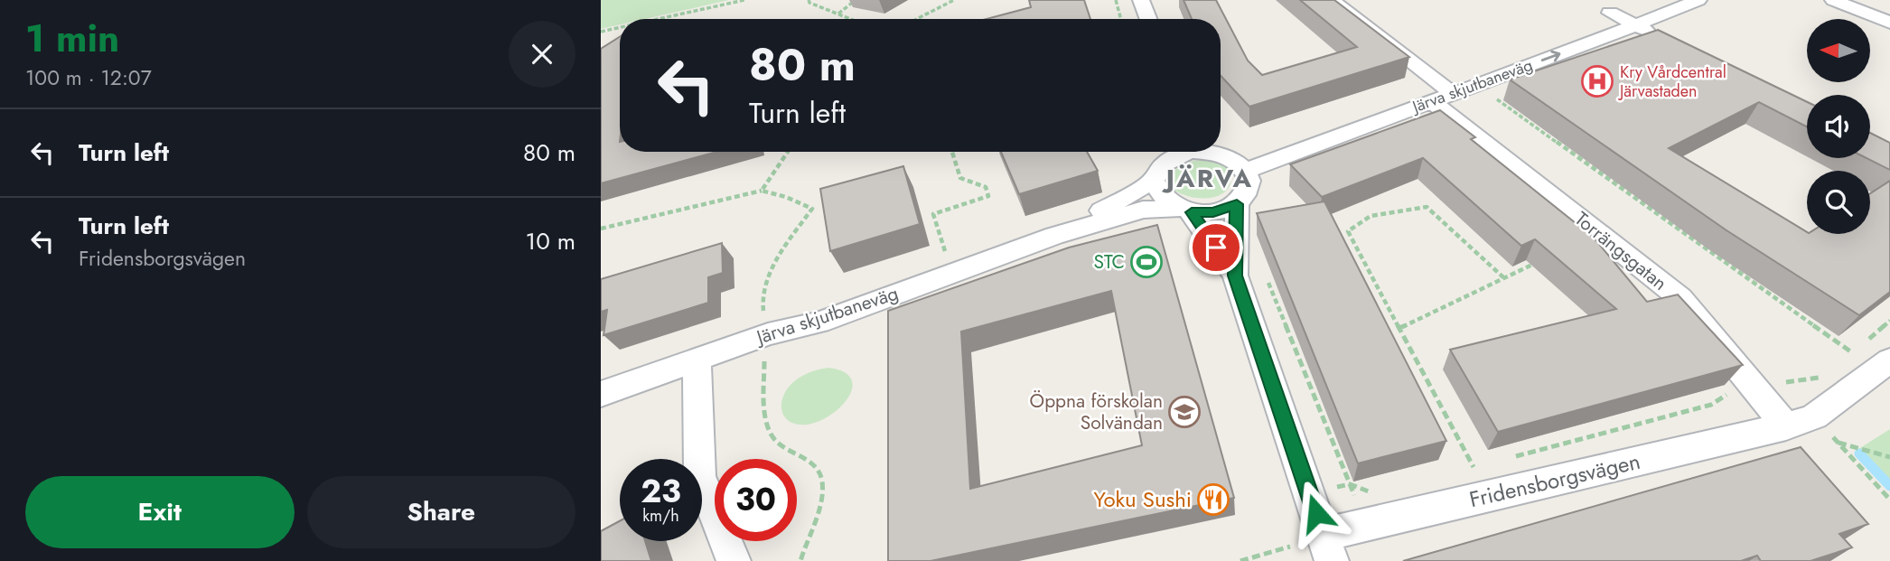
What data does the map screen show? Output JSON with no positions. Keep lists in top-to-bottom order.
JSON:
{
  "streets": {
    "street": ["Järva skjutbaneväg", "Torrängsgatan", "Fridensborgsvägen"]
  },
  "crossings": [
    ["Järva skjutbaneväg", "Torrängsgatan"],
    ["Torrängsgatan", "Fridensborgsvägen"]
  ],
  "districts": ["JÄRVA"],
  "places": {
    "hospital": ["Kry Vårdcentral Järvastaden"],
    "sports": ["STC"],
    "school or university": ["Öppna förskolan Solvändan"],
    "restaurant": ["Yoku Sushi"]
  },
  "north": "left",
  "page": {
    "heading": ["1 min", "100 m · 12:07"],
    "turn": ["80 m", "Turn left"],
    "list": [
      {
        "name": "Turn left",
        "value": "80 m"
      },
      {
        "name": "Turn left",
        "note": "Fridensborgsvägen",
        "value": "10 m"
      }
    ],
    "speed": "23 km/h",
    "limit": "30",
    "buttons": ["Exit", "Share"]
  }
}
